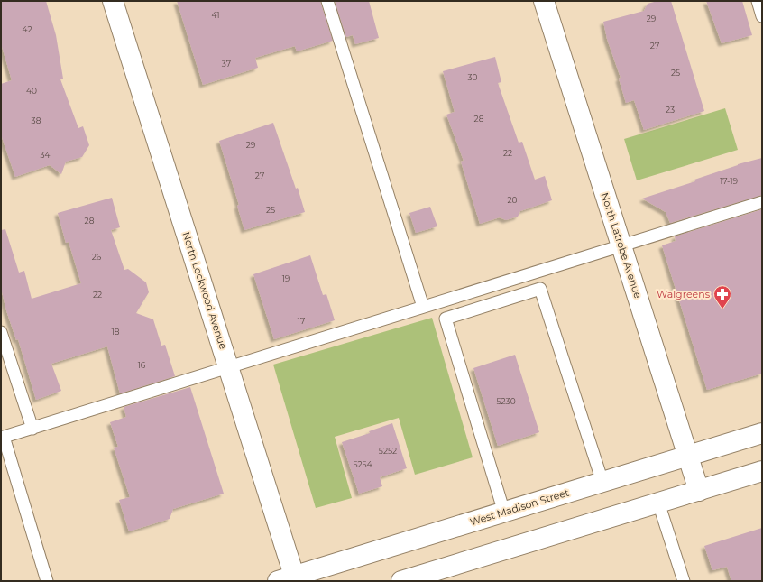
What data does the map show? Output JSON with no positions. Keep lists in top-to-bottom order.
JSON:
{
  "streets": {
    "street": ["North Latrobe Avenue", "North Lockwood Avenue", "West Madison Street"]
  },
  "crossings": [
    ["North Latrobe Avenue", "West Madison Street"],
    ["North Lockwood Avenue", "West Madison Street"]
  ],
  "places": {
    "pharmacy": ["Walgreens"]
  },
  "house_numbers": [
    "41",
    "29",
    "42",
    "27",
    "37",
    "25",
    "30",
    "40",
    "23",
    "28",
    "38",
    "29",
    "22",
    "34",
    "27",
    "17-19",
    "20",
    "25",
    "28",
    "26",
    "19",
    "22",
    "17",
    "18",
    "16",
    "5230",
    "5252",
    "5254"
  ]
}
